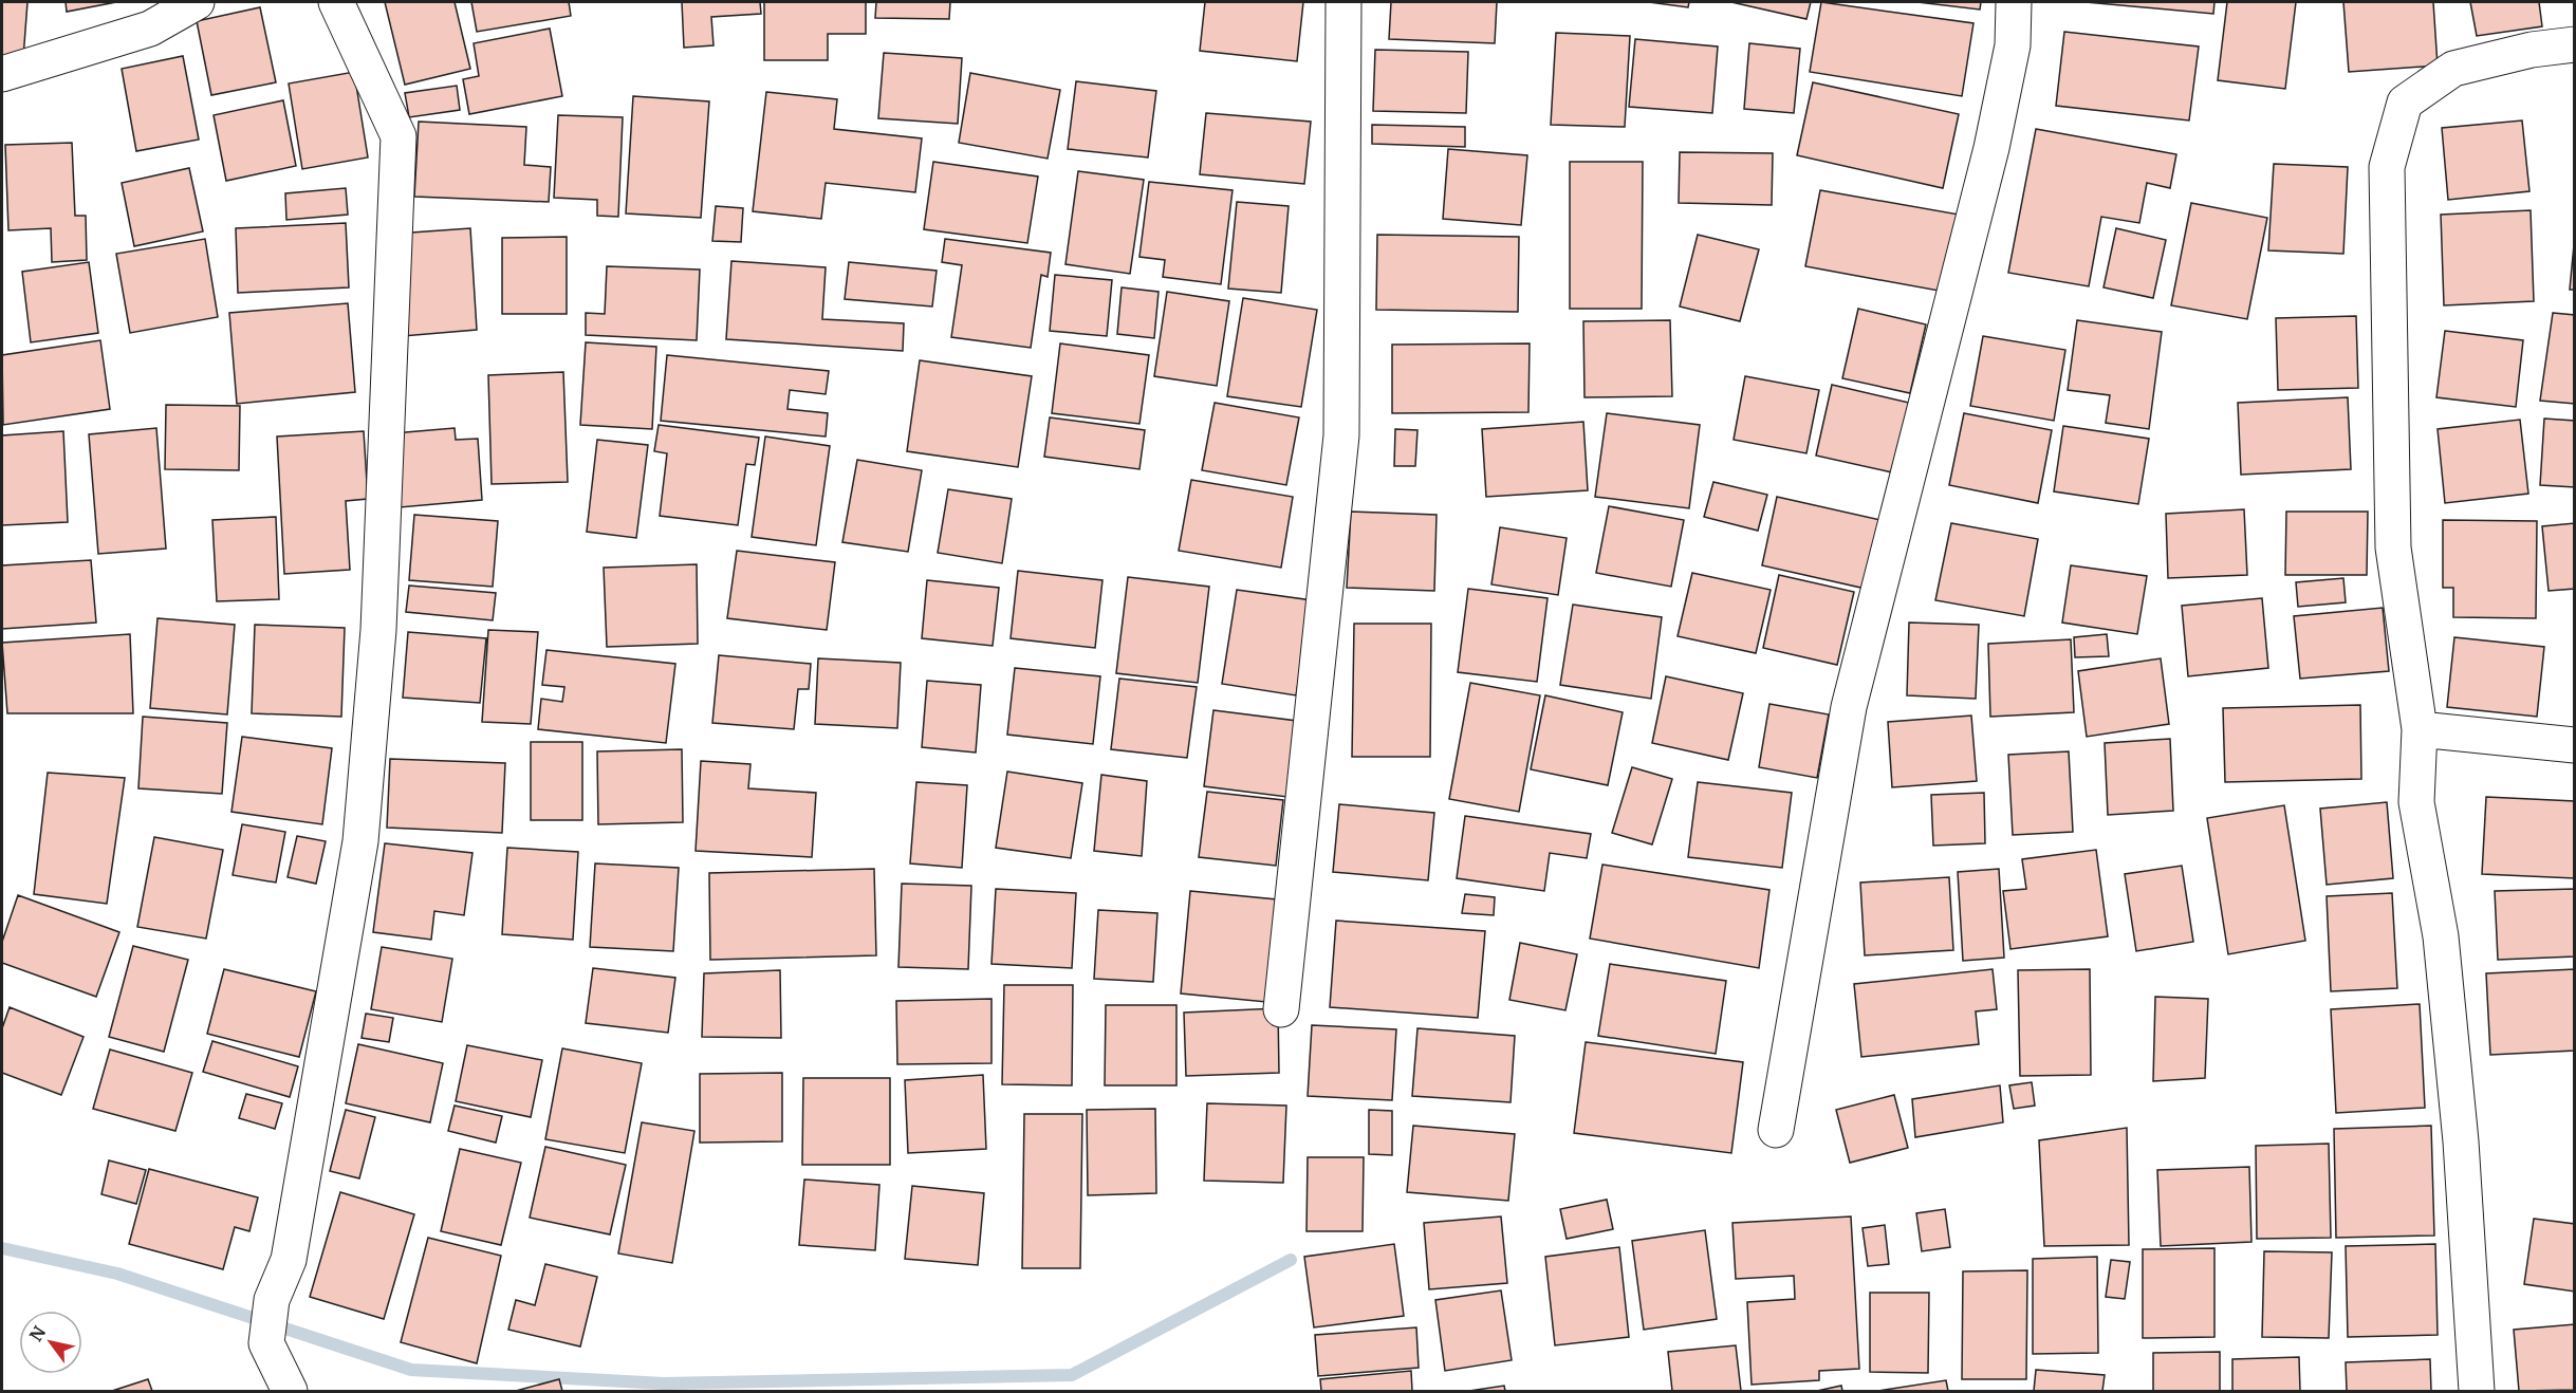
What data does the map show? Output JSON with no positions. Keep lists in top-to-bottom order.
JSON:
{
  "north": "top left"
}
